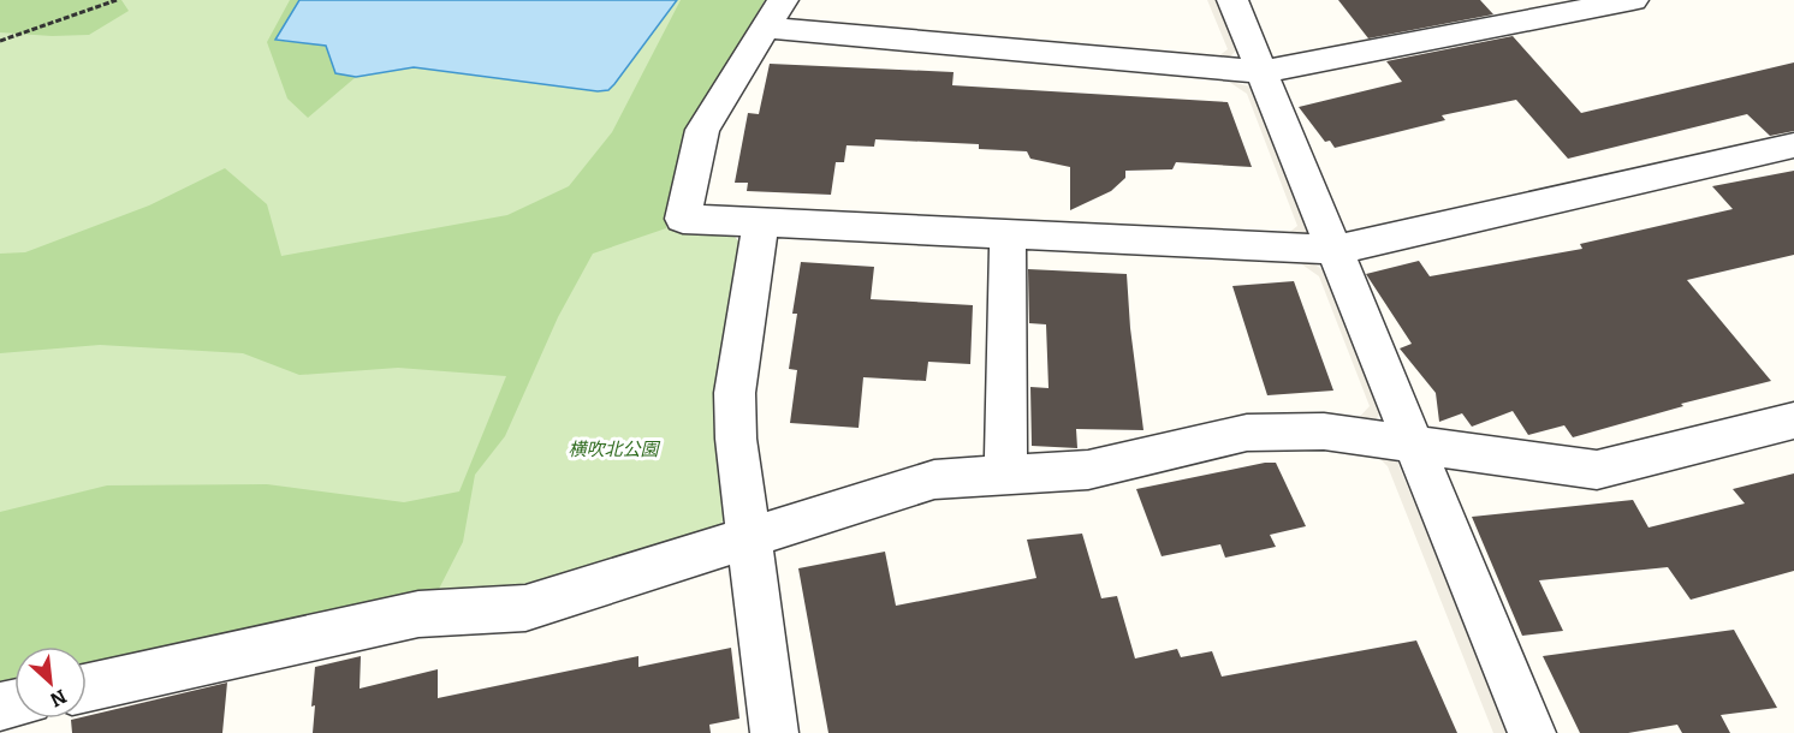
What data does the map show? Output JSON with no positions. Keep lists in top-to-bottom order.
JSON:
{
  "parks": ["横吹北公園"],
  "north": "bottom right"
}
